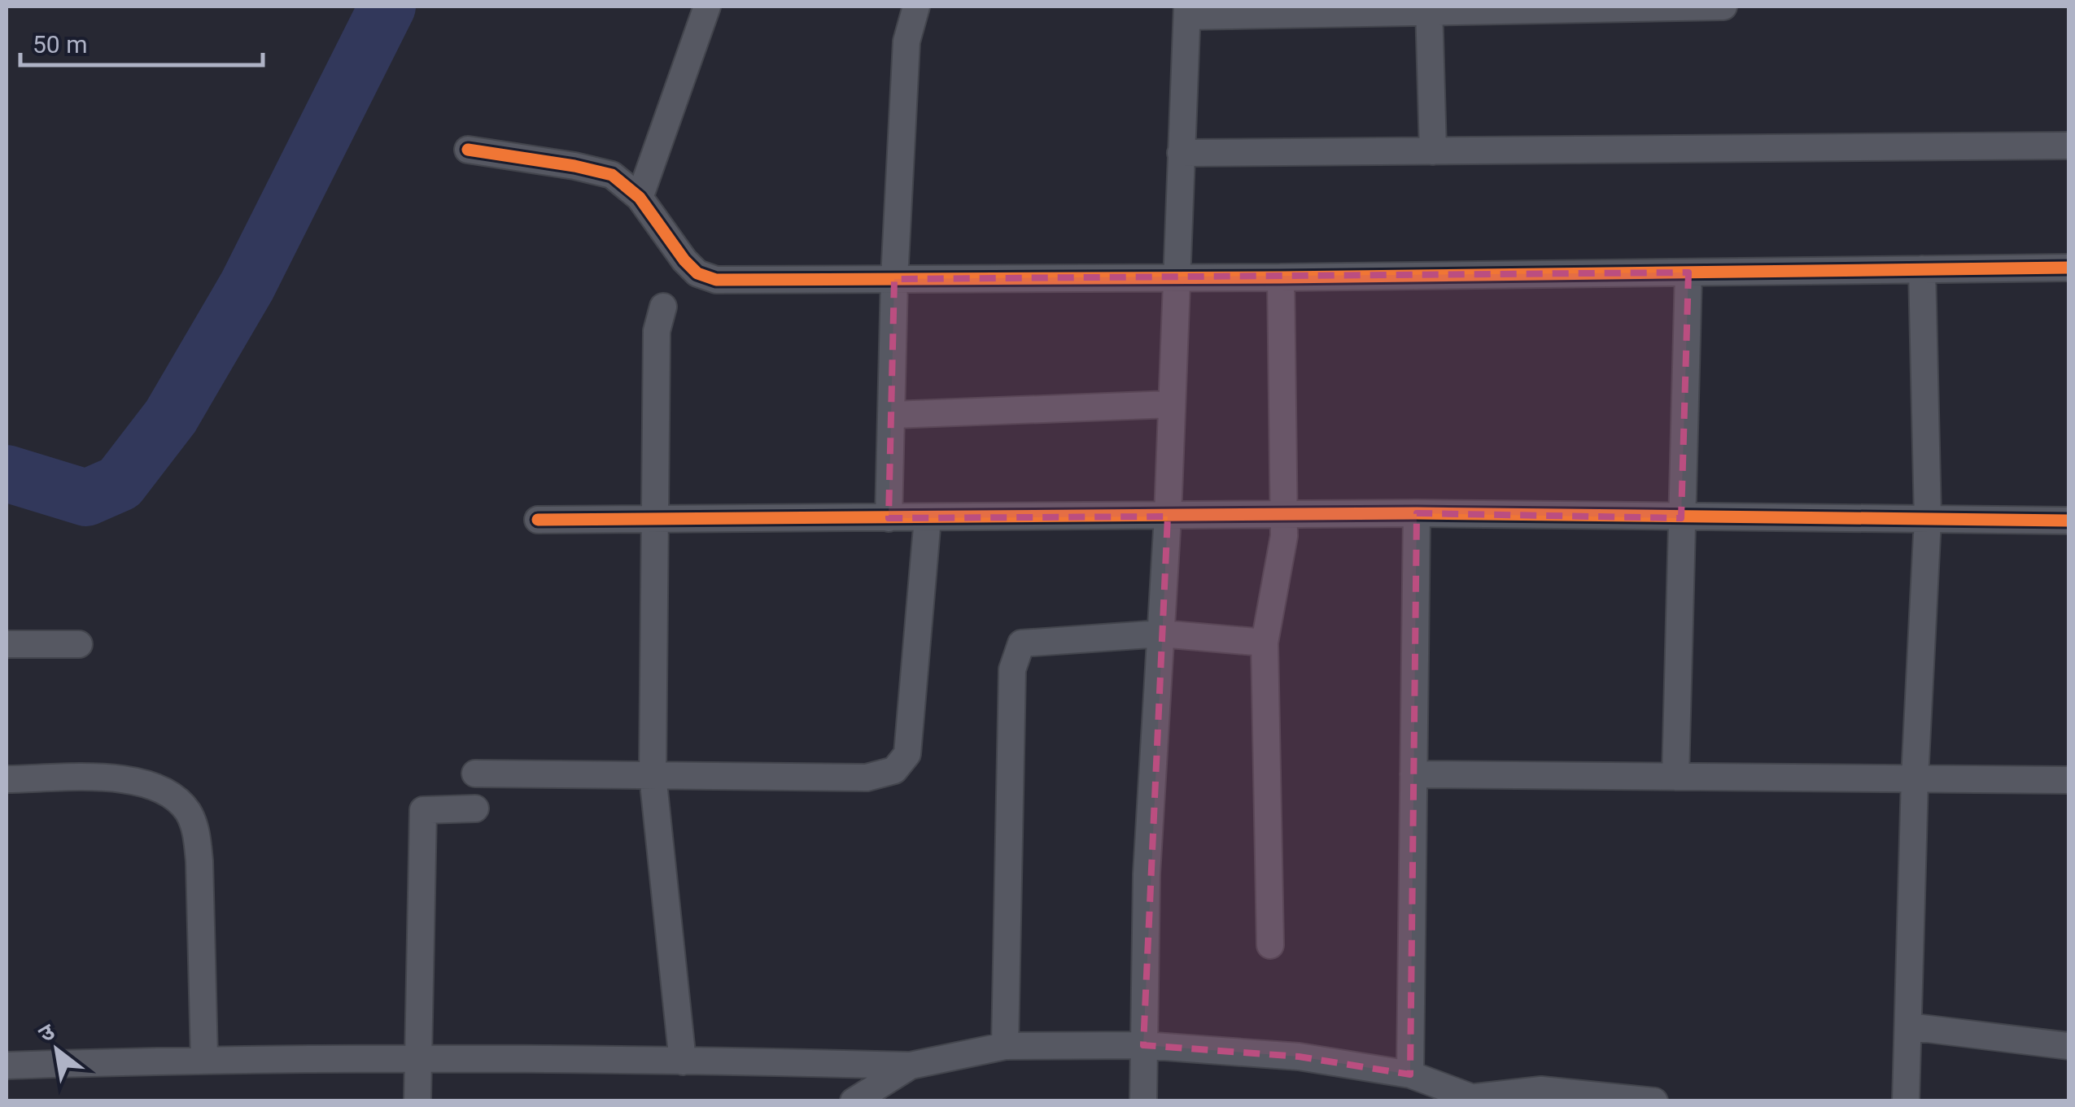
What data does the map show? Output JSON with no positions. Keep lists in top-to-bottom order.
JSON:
{
  "scale_bar": "50 m",
  "north": "top left"
}
